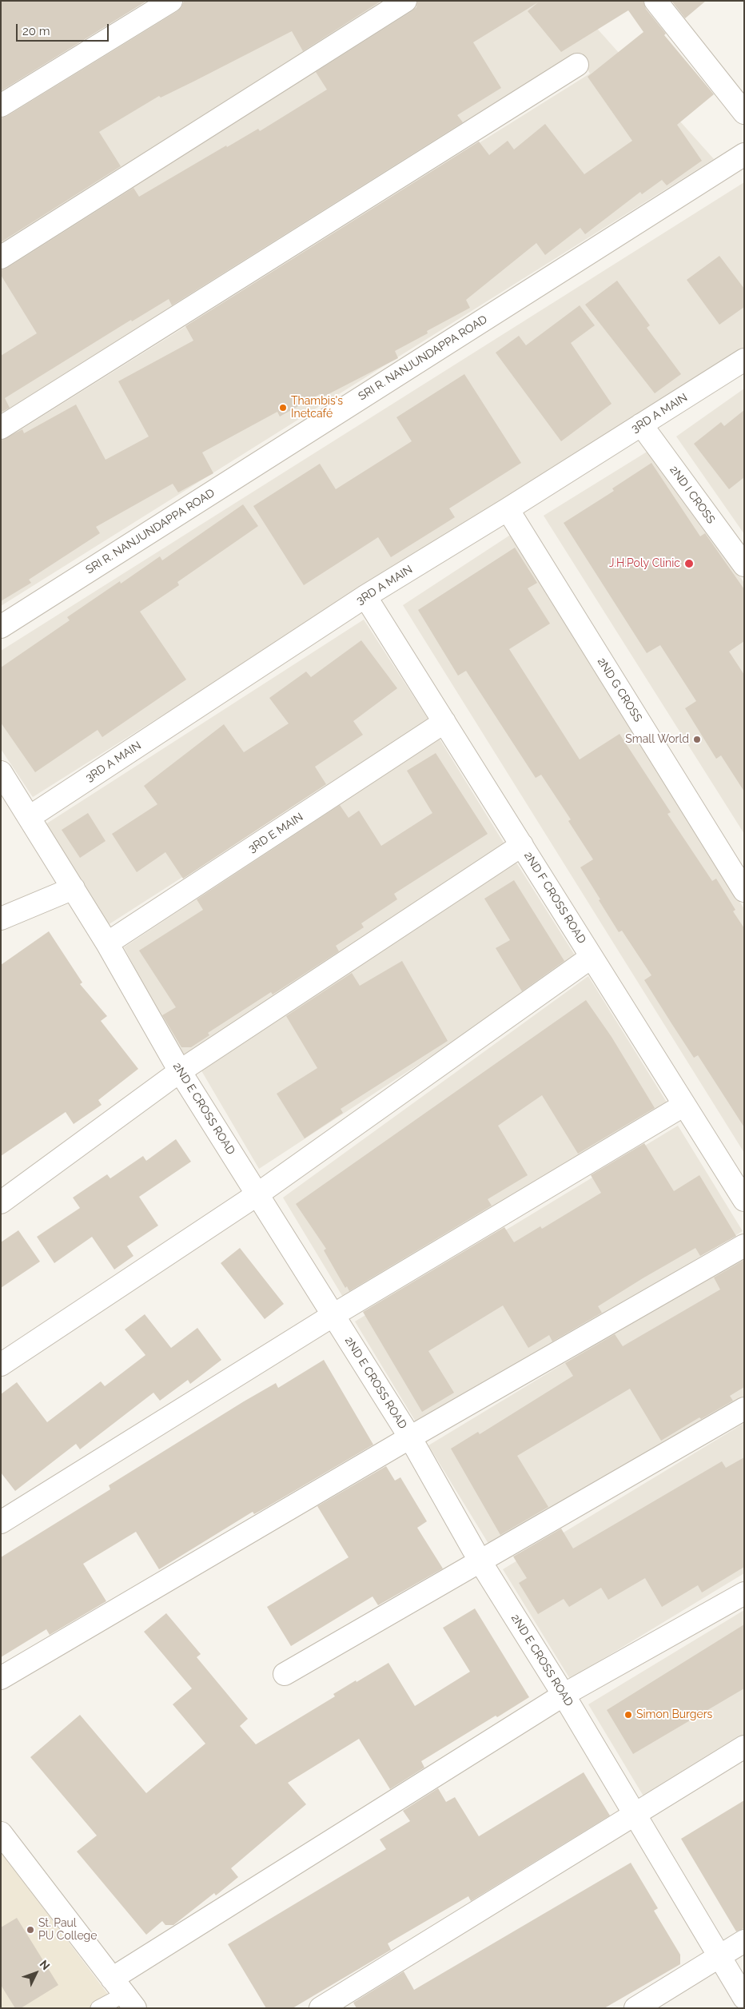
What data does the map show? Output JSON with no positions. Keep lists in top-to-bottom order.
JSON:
{
  "streets": {
    "street": [
      "SRI R. NANJUNDAPPA ROAD",
      "3RD A MAIN",
      "2ND I CROSS",
      "2ND G CROSS",
      "3RD E MAIN",
      "2ND F CROSS ROAD",
      "2ND E CROSS ROAD"
    ]
  },
  "crossings": [
    ["3RD A MAIN", "2ND I CROSS"],
    ["3RD A MAIN", "2ND G CROSS"],
    ["3RD A MAIN", "2ND F CROSS ROAD"],
    ["3RD A MAIN", "2ND E CROSS ROAD"],
    ["3RD E MAIN", "2ND F CROSS ROAD"],
    ["3RD E MAIN", "2ND E CROSS ROAD"]
  ],
  "places": [
    "Thambis's Inetcafé",
    "J.H.Poly Clinic",
    "Small World",
    "Simon Burgers",
    "St. Paul PU College"
  ],
  "scale_bar": "20 m",
  "north": "top right"
}
